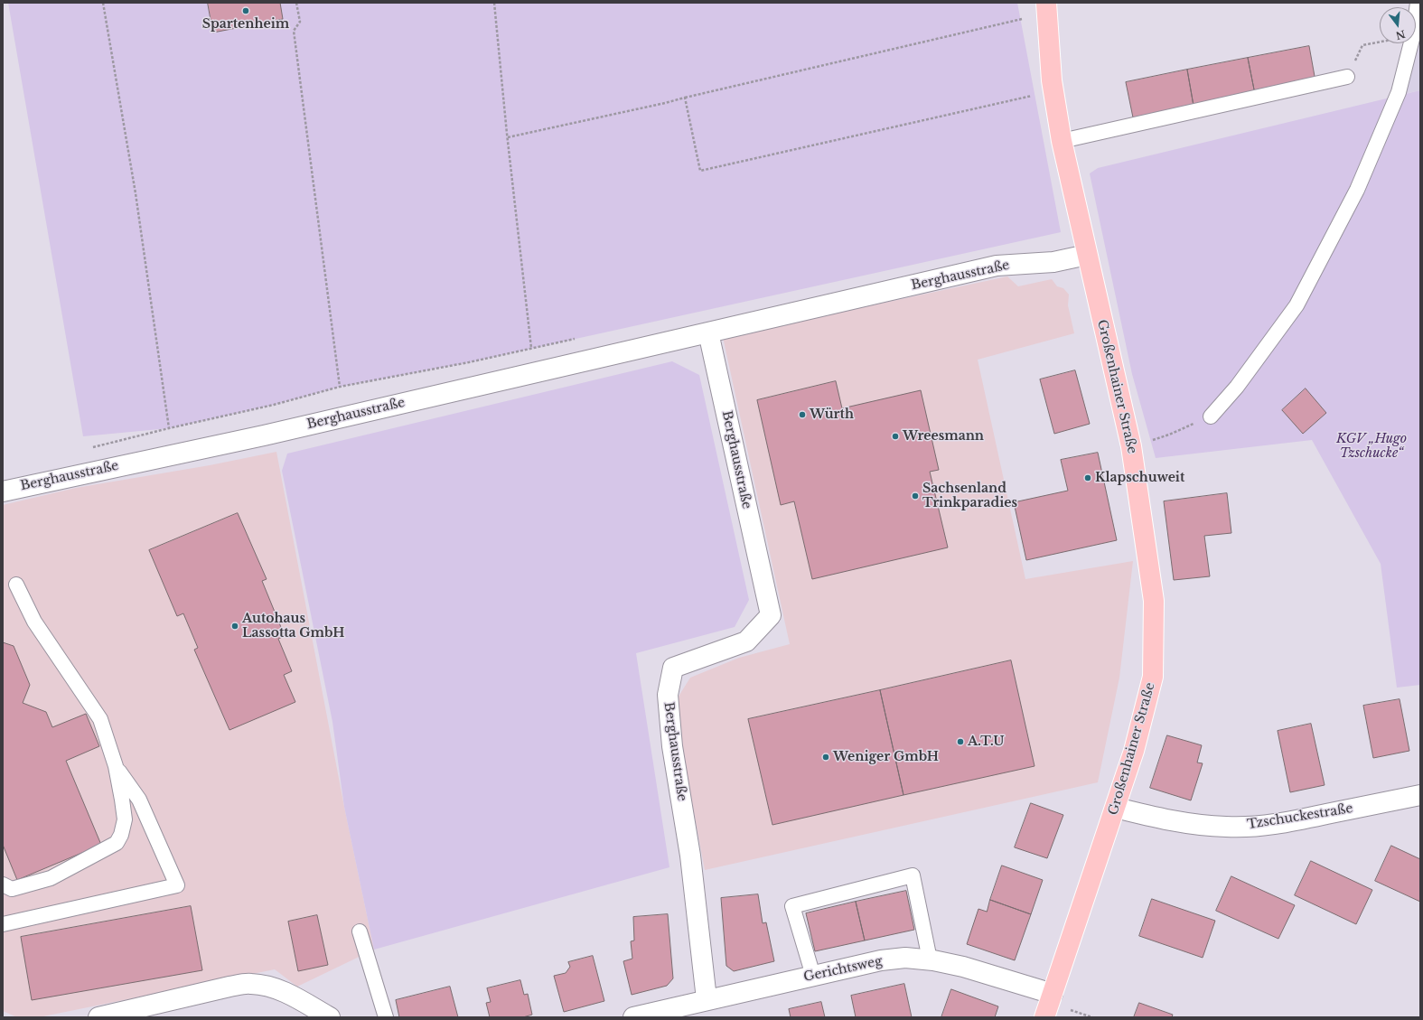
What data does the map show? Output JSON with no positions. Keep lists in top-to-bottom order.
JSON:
{
  "streets": {
    "main road": ["Großenhainer Straße"],
    "street": ["Berghausstraße", "Tzschuckestraße", "Gerichtsweg"]
  },
  "crossings": [
    ["Berghausstraße", "Großenhainer Straße"],
    ["Berghausstraße", "Gerichtsweg"],
    ["Großenhainer Straße", "Tzschuckestraße"],
    ["Großenhainer Straße", "Gerichtsweg"]
  ],
  "parks": ["KGV „Hugo Tzschucke“"],
  "places": [
    "Spartenheim",
    "Würth",
    "Wreesmann",
    "Klapschuweit",
    "Sachsenland Trinkparadies",
    "Autohaus Lassotta GmbH",
    "A.T.U",
    "Weniger GmbH"
  ],
  "north": "bottom"
}
